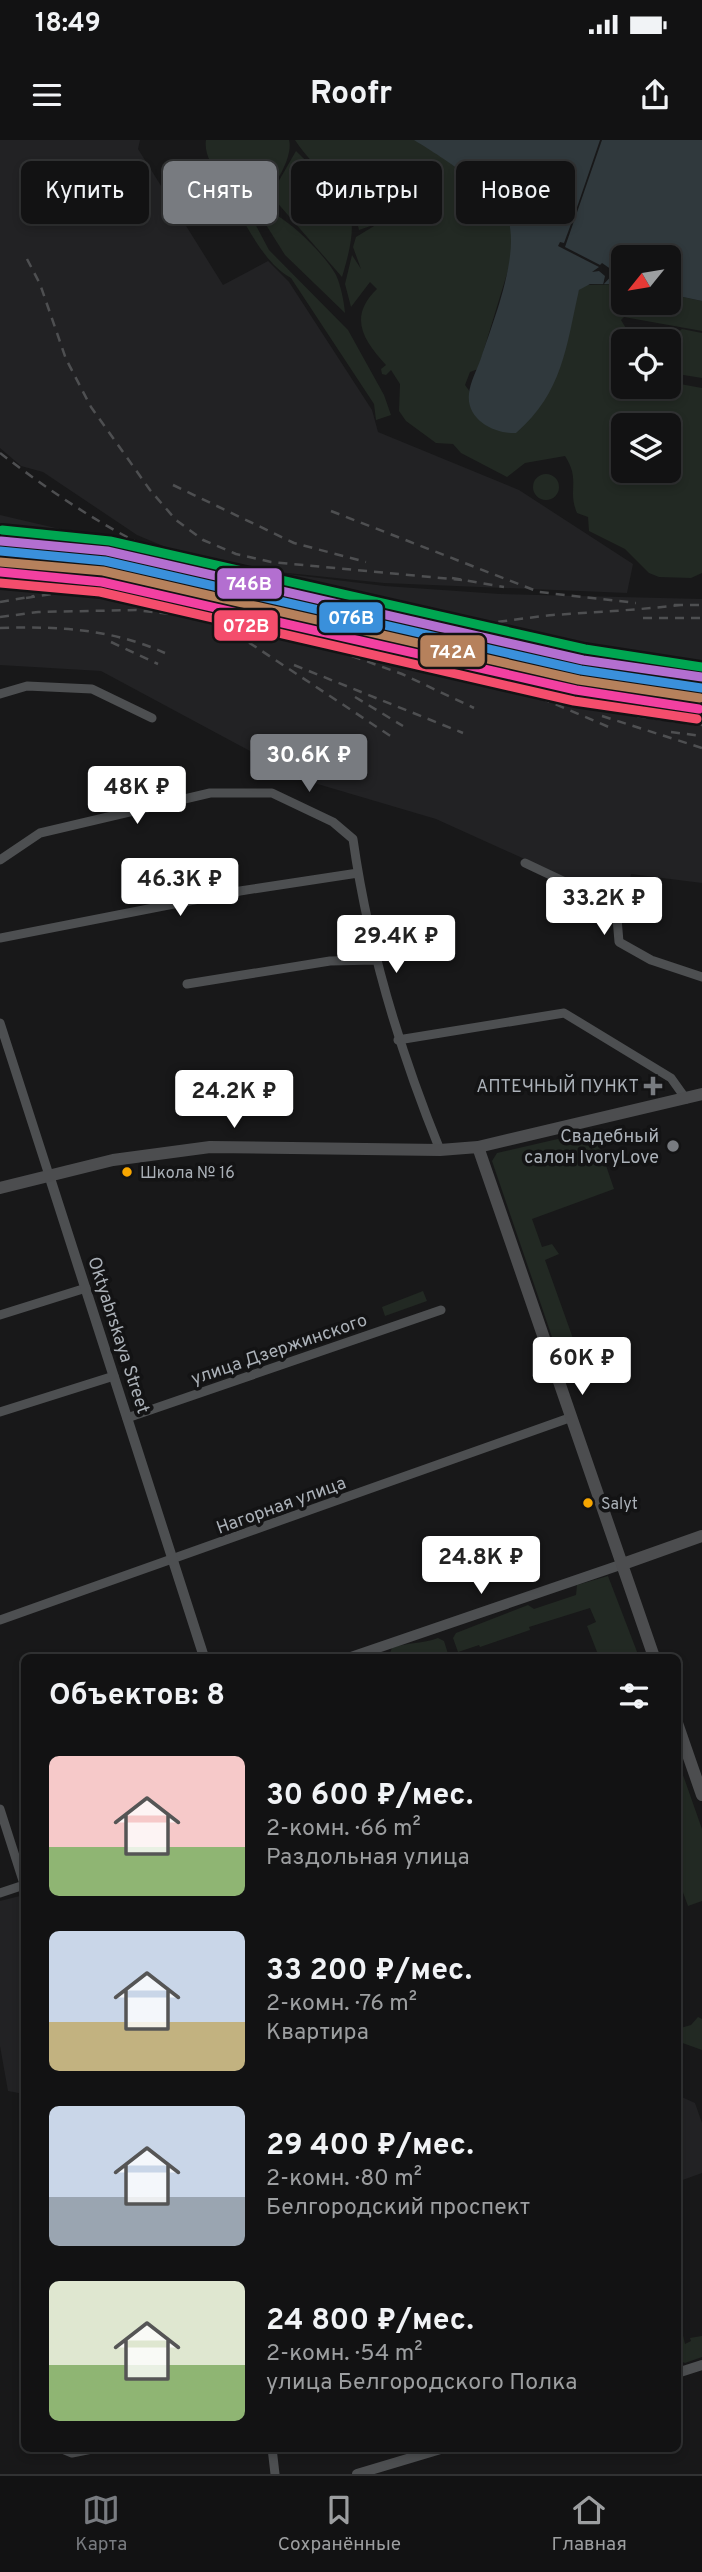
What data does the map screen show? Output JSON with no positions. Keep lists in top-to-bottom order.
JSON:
{
  "streets": {
    "street": ["Oktyabrskaya Street", "улица Дзержинского", "Нагорная улица"]
  },
  "crossings": [
    ["Oktyabrskaya Street", "улица Дзержинского"],
    ["Oktyabrskaya Street", "Нагорная улица"]
  ],
  "places": {
    "health": ["АПТЕЧНЫЙ ПУНКТ"],
    "other": ["Свадебный салон IvoryLove", "Школа № 16", "Salyt"]
  },
  "lines": [
    "transit line 746В",
    "transit line 076В",
    "transit line 742А",
    "transit line 072В"
  ],
  "north": "bottom left",
  "page": {
    "status": "18:49",
    "header": "Roofr",
    "chip": [
      "Купить",
      "Снять",
      "Фильтры",
      "Новое"
    ],
    "price": [
      "30.6K ₽",
      "48K ₽",
      "46.3K ₽",
      "33.2K ₽",
      "29.4K ₽",
      "24.2K ₽",
      "60K ₽",
      "24.8K ₽"
    ],
    "heading": "Объектов: 8",
    "list": [
      {
        "name": "30 600 ₽/мес.",
        "note": "2-комн. · 66 m² · Раздольная улица"
      },
      {
        "name": "33 200 ₽/мес.",
        "note": "2-комн. · 76 m² · Квартира"
      },
      {
        "name": "29 400 ₽/мес.",
        "note": "2-комн. · 80 m² · Белгородский проспект"
      },
      {
        "name": "24 800 ₽/мес.",
        "note": "2-комн. · 54 m² · улица Белгородского Полка"
      }
    ],
    "tabs": ["Карта", "Сохранённые", "Главная"]
  }
}
